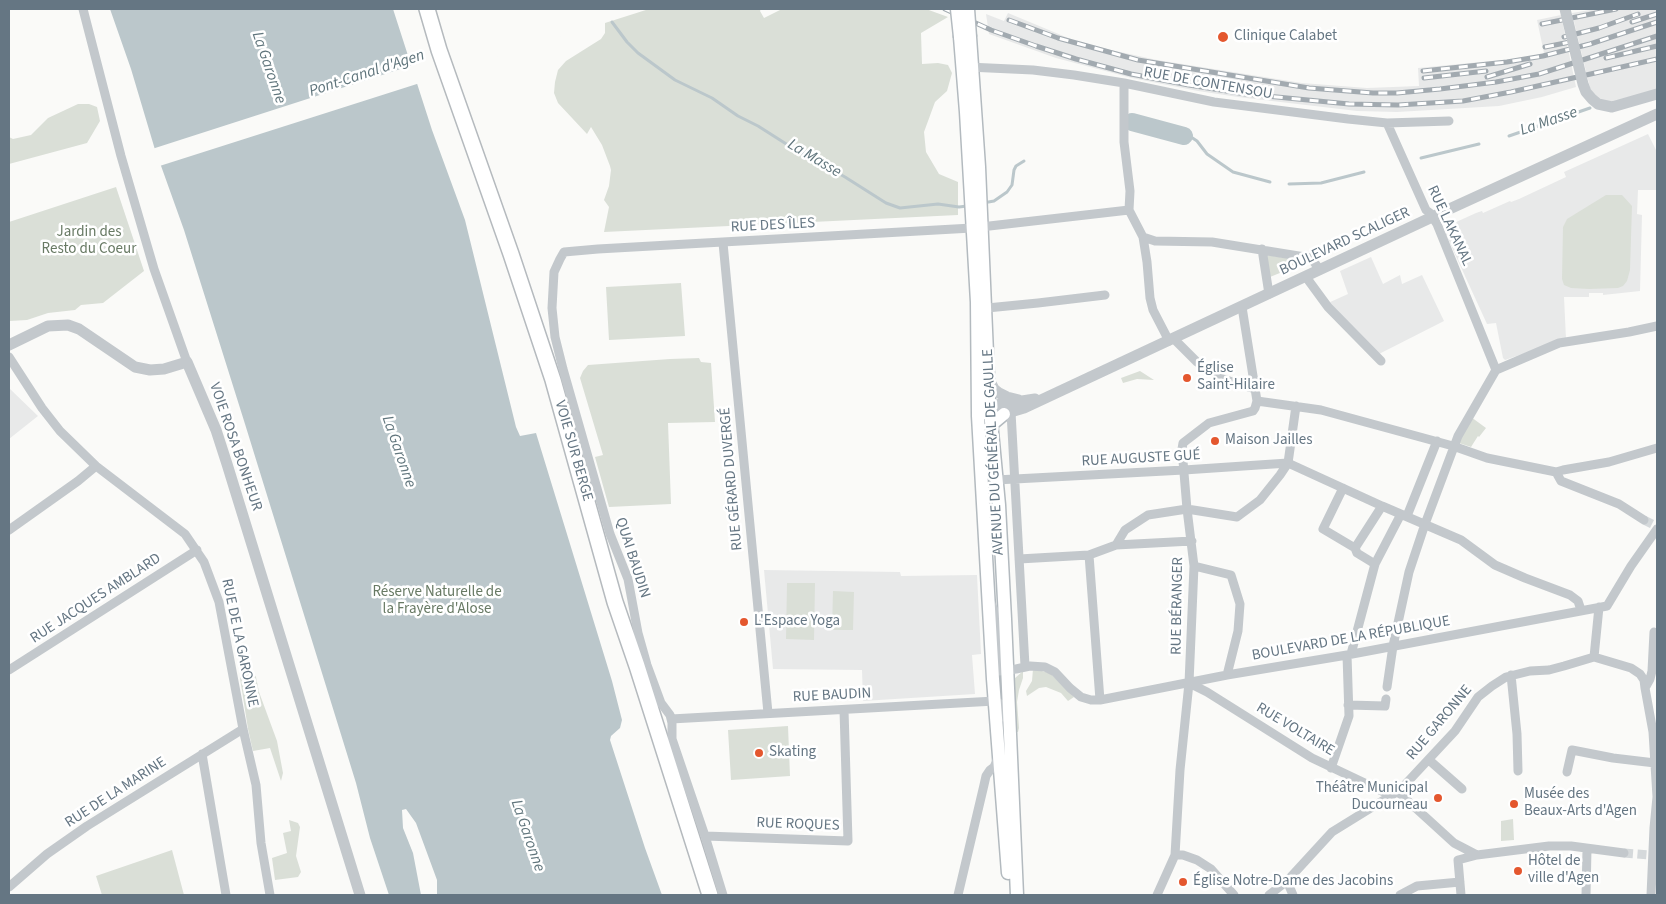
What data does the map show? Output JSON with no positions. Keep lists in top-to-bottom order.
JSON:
{
  "streets": {
    "main road": ["VOIE SUR BERGE", "AVENUE DU GÉNÉRAL DE GAULLE"],
    "street": [
      "RUE DE CONTENSOU",
      "RUE DES ÎLES",
      "RUE LAKANAL",
      "BOULEVARD SCALIGER",
      "VOIE ROSA BONHEUR",
      "RUE AUGUSTE GUÉ",
      "RUE GÉRARD DUVERGÉ",
      "QUAI BAUDIN",
      "RUE JACQUES AMBLARD",
      "RUE BÉRANGER",
      "BOULEVARD DE LA RÉPUBLIQUE",
      "RUE DE LA GARONNE",
      "RUE BAUDIN",
      "RUE GARONNE",
      "RUE VOLTAIRE",
      "RUE DE LA MARINE",
      "RUE ROQUES"
    ]
  },
  "crossings": [
    ["RUE DE CONTENSOU", "RUE LAKANAL"],
    ["RUE DE CONTENSOU", "AVENUE DU GÉNÉRAL DE GAULLE"],
    ["RUE DES ÎLES", "AVENUE DU GÉNÉRAL DE GAULLE"],
    ["RUE DES ÎLES", "RUE GÉRARD DUVERGÉ"],
    ["RUE DES ÎLES", "QUAI BAUDIN"],
    ["RUE LAKANAL", "BOULEVARD SCALIGER"],
    ["BOULEVARD SCALIGER", "AVENUE DU GÉNÉRAL DE GAULLE"],
    ["AVENUE DU GÉNÉRAL DE GAULLE", "RUE AUGUSTE GUÉ"],
    ["AVENUE DU GÉNÉRAL DE GAULLE", "RUE BAUDIN"],
    ["RUE AUGUSTE GUÉ", "RUE BÉRANGER"],
    ["RUE GÉRARD DUVERGÉ", "RUE BAUDIN"],
    ["QUAI BAUDIN", "RUE BAUDIN"],
    ["QUAI BAUDIN", "RUE ROQUES"],
    ["RUE JACQUES AMBLARD", "RUE DE LA GARONNE"],
    ["RUE BÉRANGER", "BOULEVARD DE LA RÉPUBLIQUE"],
    ["RUE BÉRANGER", "RUE VOLTAIRE"],
    ["BOULEVARD DE LA RÉPUBLIQUE", "RUE VOLTAIRE"],
    ["RUE DE LA GARONNE", "RUE DE LA MARINE"],
    ["RUE BAUDIN", "RUE ROQUES"],
    ["RUE GARONNE", "RUE VOLTAIRE"]
  ],
  "water": ["La Garonne", "Pont-Canal d'Agen", "La Masse"],
  "parks": ["Jardin des Resto du Coeur", "Réserve Naturelle de la Frayère d'Alose"],
  "places": [
    "Clinique Calabet",
    "Église Saint-Hilaire",
    "Maison Jailles",
    "L'Espace Yoga",
    "Skating",
    "Théâtre Municipal Ducourneau",
    "Musée des Beaux-Arts d'Agen",
    "Hôtel de ville d'Agen",
    "Église Notre-Dame des Jacobins"
  ]
}
